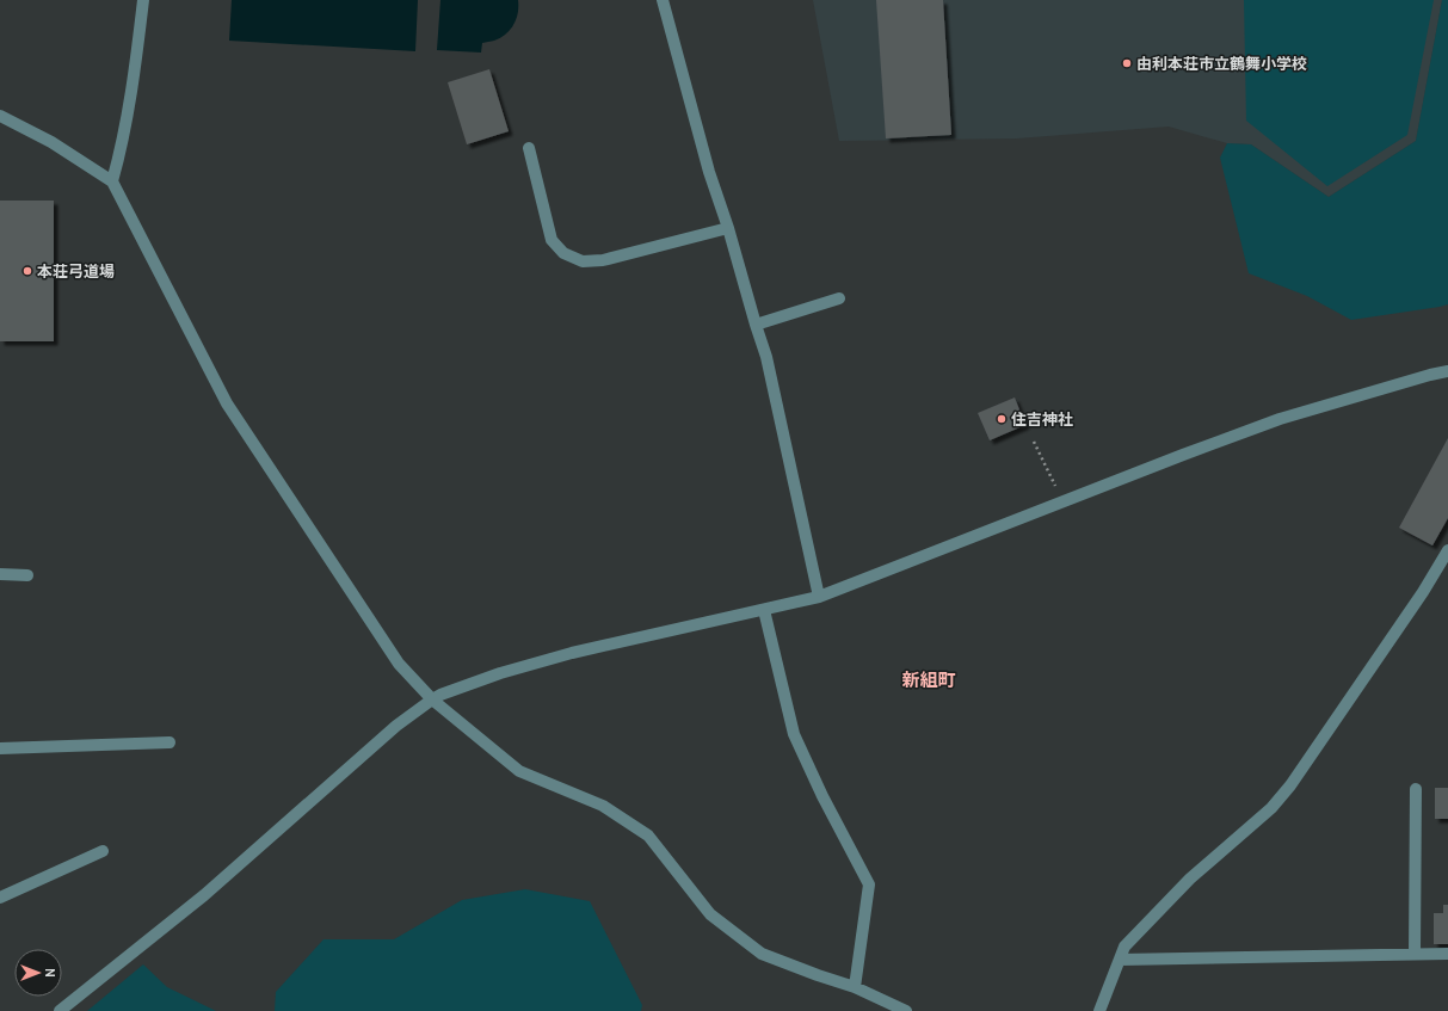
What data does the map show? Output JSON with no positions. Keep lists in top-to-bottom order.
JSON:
{
  "districts": ["新組町"],
  "places": ["由利本荘市立鶴舞小学校", "本荘弓道場", "住吉神社"],
  "north": "right"
}
